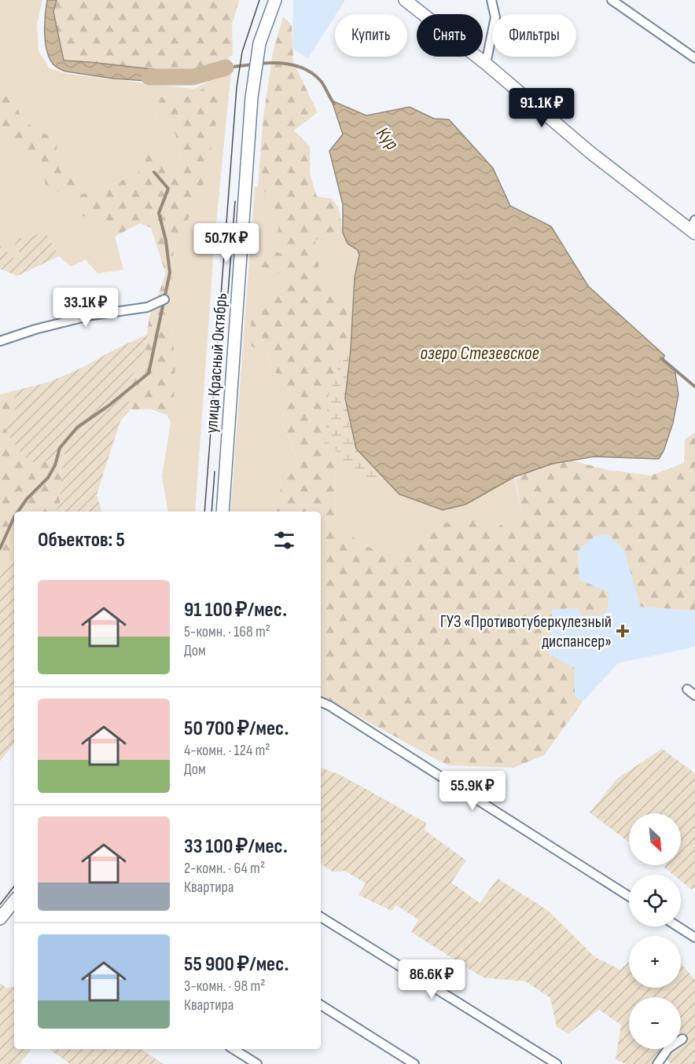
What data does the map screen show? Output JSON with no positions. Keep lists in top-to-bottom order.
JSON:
{
  "streets": {
    "main road": ["улица Красный Октябрь"]
  },
  "water": ["Кур", "озеро Стезевское"],
  "places": {
    "health": ["ГУЗ «Противотуберкулезный диспансер»"]
  },
  "north": "bottom right",
  "page": {
    "chip": ["Купить", "Снять", "Фильтры"],
    "price": [
      "91.1K ₽",
      "50.7K ₽",
      "33.1K ₽",
      "55.9K ₽",
      "86.6K ₽"
    ],
    "heading": "Объектов: 5",
    "list": [
      {
        "name": "91 100 ₽/мес.",
        "note": "5-комн. · 168 m² · Дом"
      },
      {
        "name": "50 700 ₽/мес.",
        "note": "4-комн. · 124 m² · Дом"
      },
      {
        "name": "33 100 ₽/мес.",
        "note": "2-комн. · 64 m² · Квартира"
      },
      {
        "name": "55 900 ₽/мес.",
        "note": "3-комн. · 98 m² · Квартира"
      }
    ],
    "map_buttons": ["+", "−"]
  }
}
